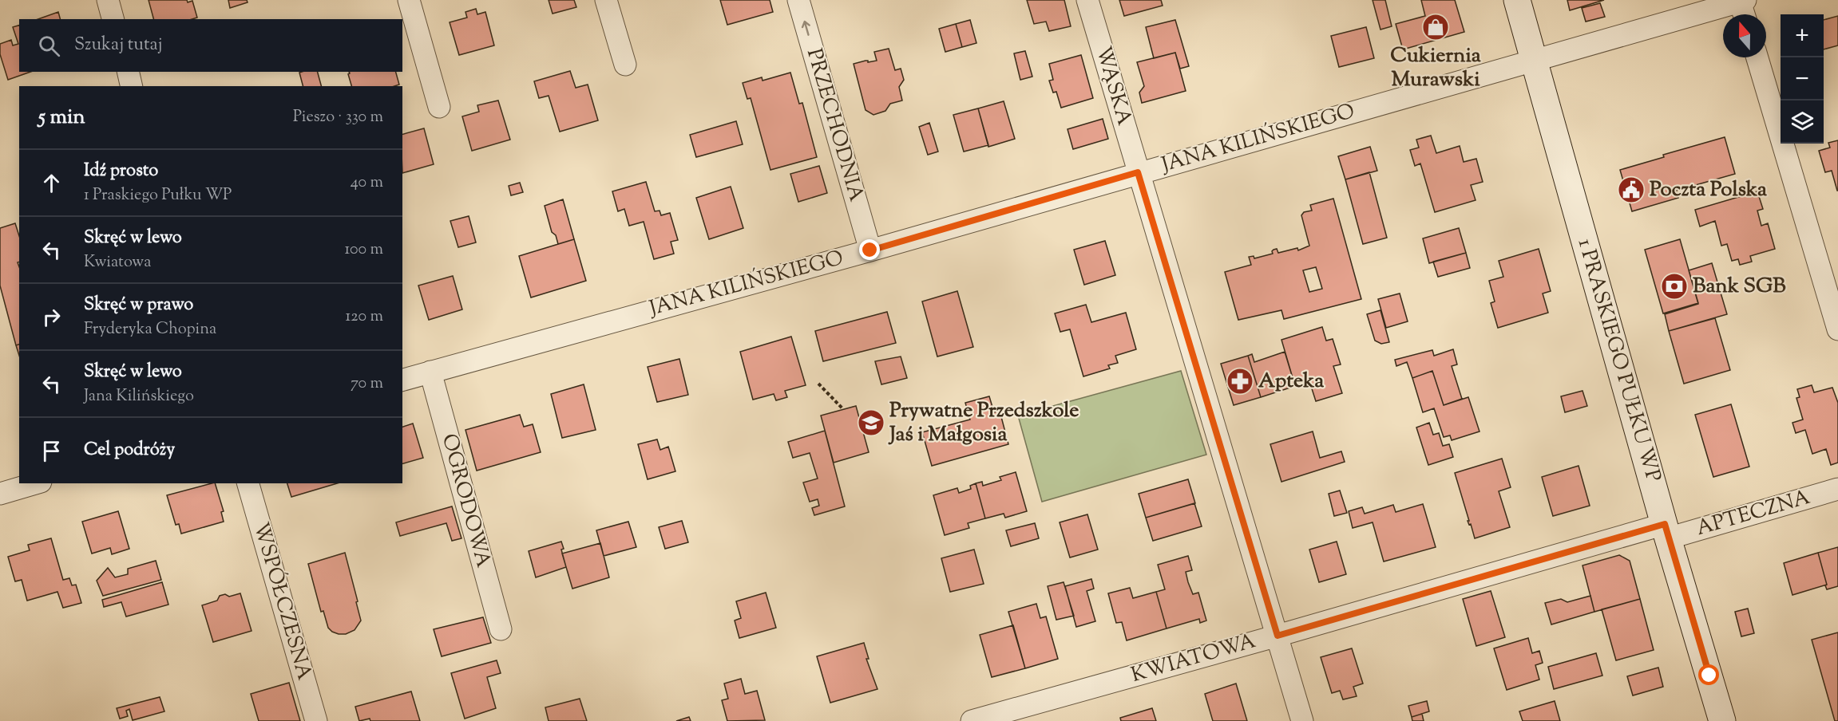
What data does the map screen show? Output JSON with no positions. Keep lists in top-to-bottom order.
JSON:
{
  "streets": {
    "street": [
      "WĄSKA",
      "PRZECHODNIA",
      "JANA KILIŃSKIEGO",
      "1 PRASKIEGO PUŁKU WP",
      "OGRODOWA",
      "APTECZNA",
      "WSPÓŁCZESNA",
      "KWIATOWA"
    ]
  },
  "crossings": [
    ["WĄSKA", "JANA KILIŃSKIEGO"],
    ["WĄSKA", "KWIATOWA"],
    ["PRZECHODNIA", "JANA KILIŃSKIEGO"],
    ["JANA KILIŃSKIEGO", "1 PRASKIEGO PUŁKU WP"],
    ["JANA KILIŃSKIEGO", "OGRODOWA"],
    ["1 PRASKIEGO PUŁKU WP", "APTECZNA"],
    ["1 PRASKIEGO PUŁKU WP", "KWIATOWA"],
    ["APTECZNA", "KWIATOWA"]
  ],
  "one_way": ["PRZECHODNIA"],
  "places": {
    "shop": ["Cukiernia Murawski"],
    "public building": ["Poczta Polska"],
    "bank": ["Bank SGB"],
    "pharmacy": ["Apteka"],
    "school or university": ["Prywatne Przedszkole Jaś i Małgosia"]
  },
  "north": "top",
  "page": {
    "map_buttons": ["+", "−"],
    "search": "Szukaj tutaj",
    "heading": ["5 min", "Pieszo · 330 m"],
    "list": [
      ["Idź prosto", "1 Praskiego Pułku WP", "40 m"],
      ["Skręć w lewo", "Kwiatowa", "100 m"],
      ["Skręć w prawo", "Fryderyka Chopina", "120 m"],
      ["Skręć w lewo", "Jana Kilińskiego", "70 m"],
      "Cel podróży"
    ]
  }
}
